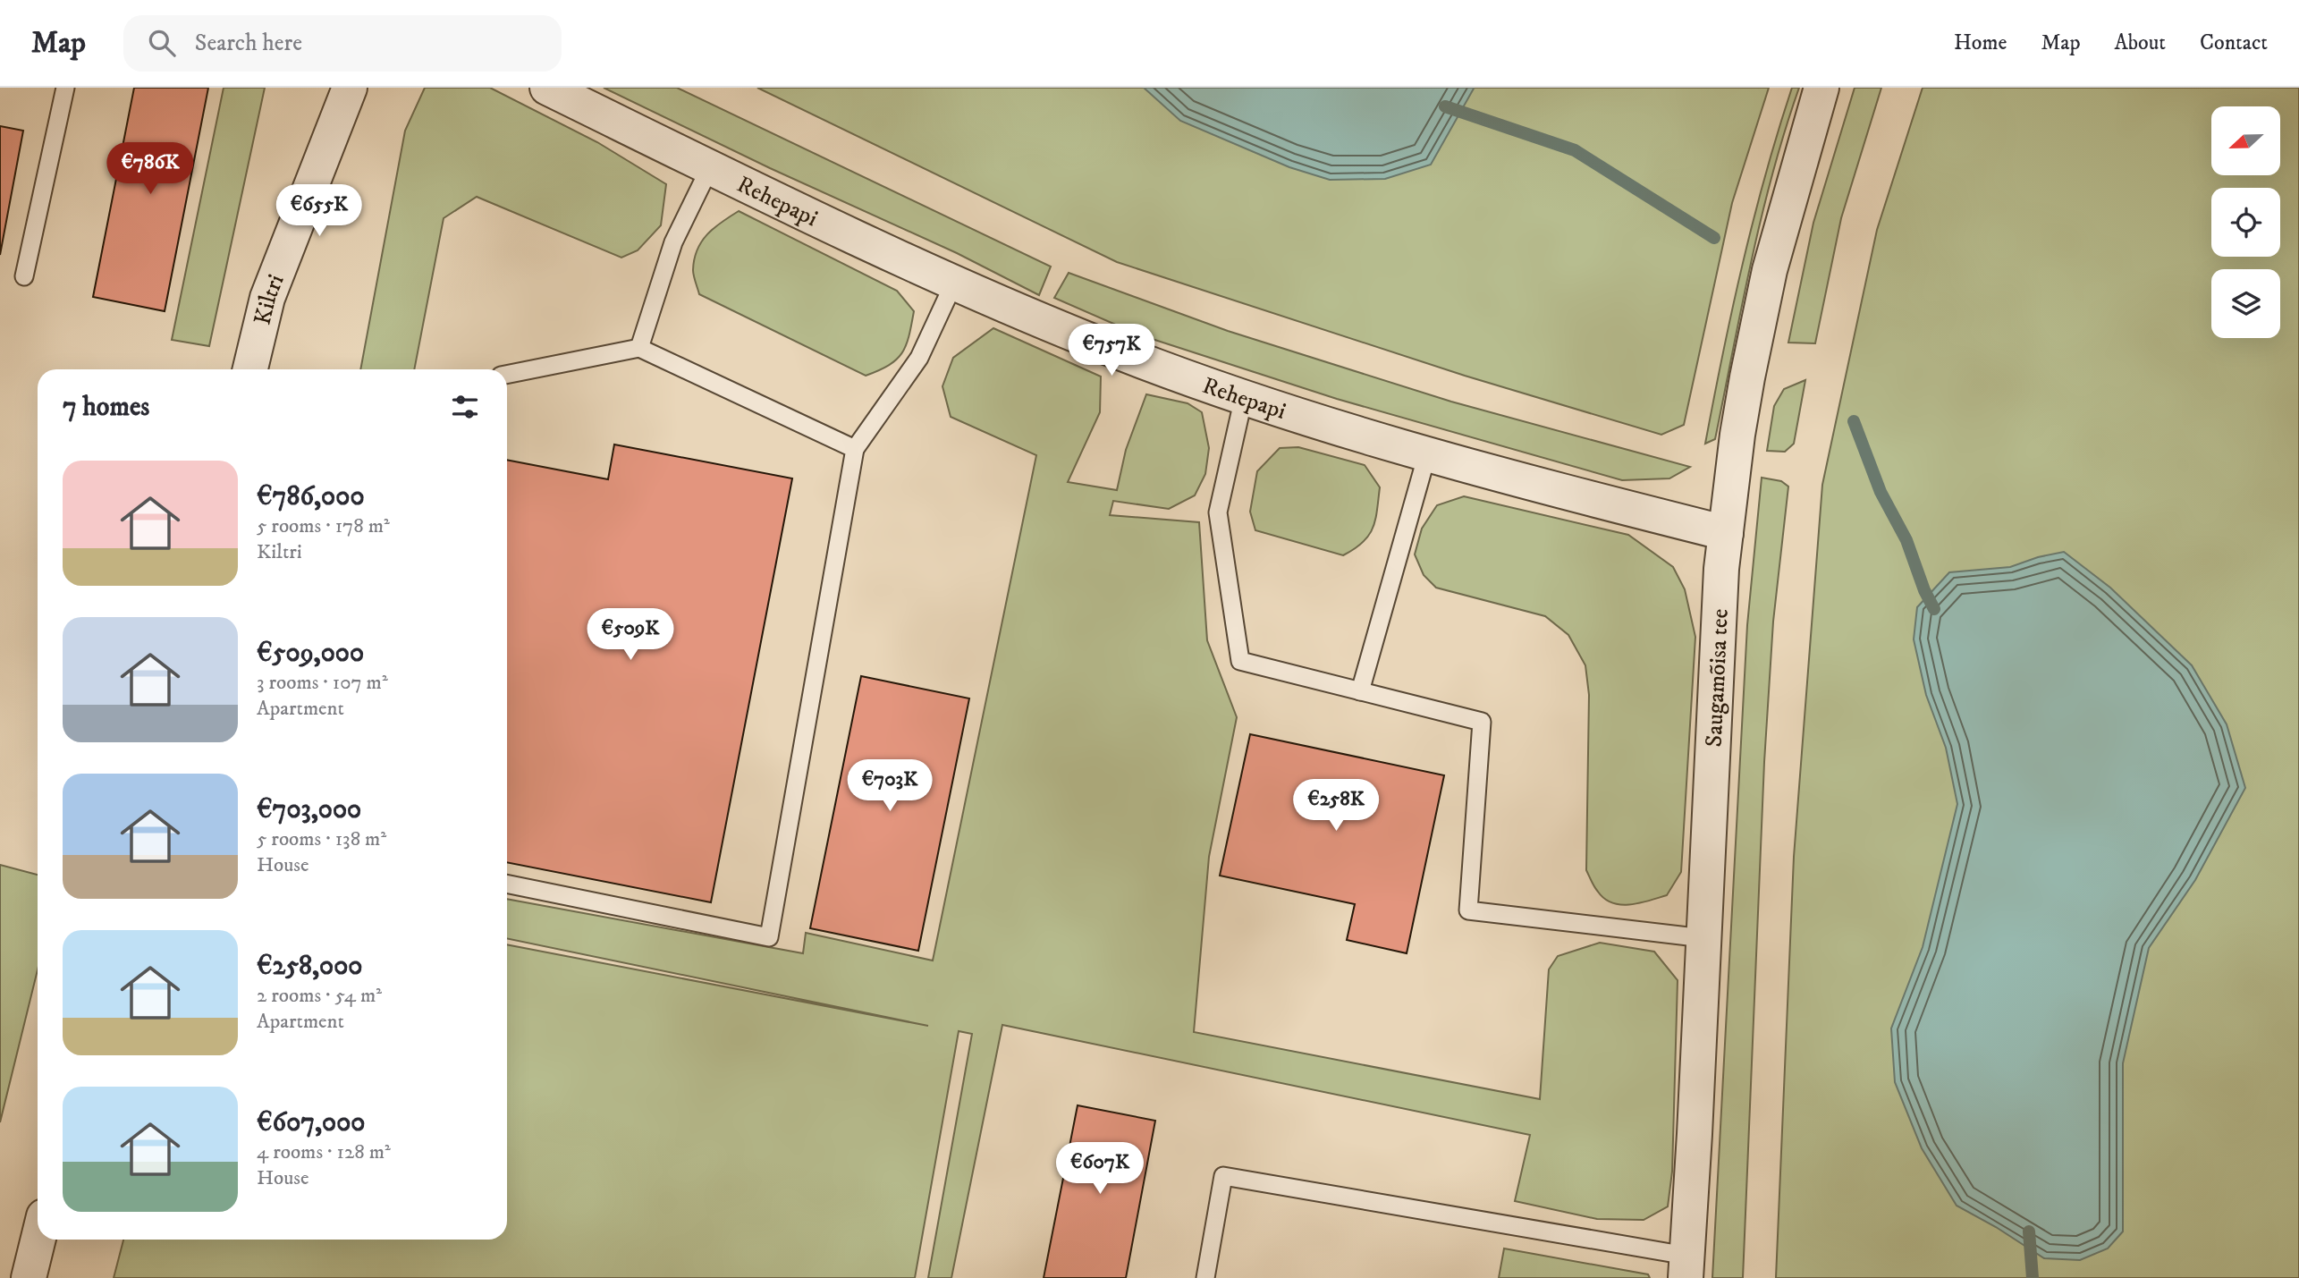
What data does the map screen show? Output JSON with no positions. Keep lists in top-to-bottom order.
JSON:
{
  "streets": {
    "street": ["Rehepapi", "Kiltri", "Saugamõisa tee"]
  },
  "crossings": [
    ["Rehepapi", "Saugamõisa tee"]
  ],
  "north": "left",
  "page": {
    "header": "Map",
    "search": "Search here",
    "nav": [
      "Home",
      "Map",
      "About",
      "Contact"
    ],
    "price": [
      "€786K",
      "€655K",
      "€757K",
      "€509K",
      "€703K",
      "€258K",
      "€607K"
    ],
    "heading": "7 homes",
    "list": [
      {
        "name": "€786,000",
        "note": "5 rooms · 178 m² · Kiltri"
      },
      {
        "name": "€509,000",
        "note": "3 rooms · 107 m² · Apartment"
      },
      {
        "name": "€703,000",
        "note": "5 rooms · 138 m² · House"
      },
      {
        "name": "€258,000",
        "note": "2 rooms · 54 m² · Apartment"
      },
      {
        "name": "€607,000",
        "note": "4 rooms · 128 m² · House"
      }
    ]
  }
}
